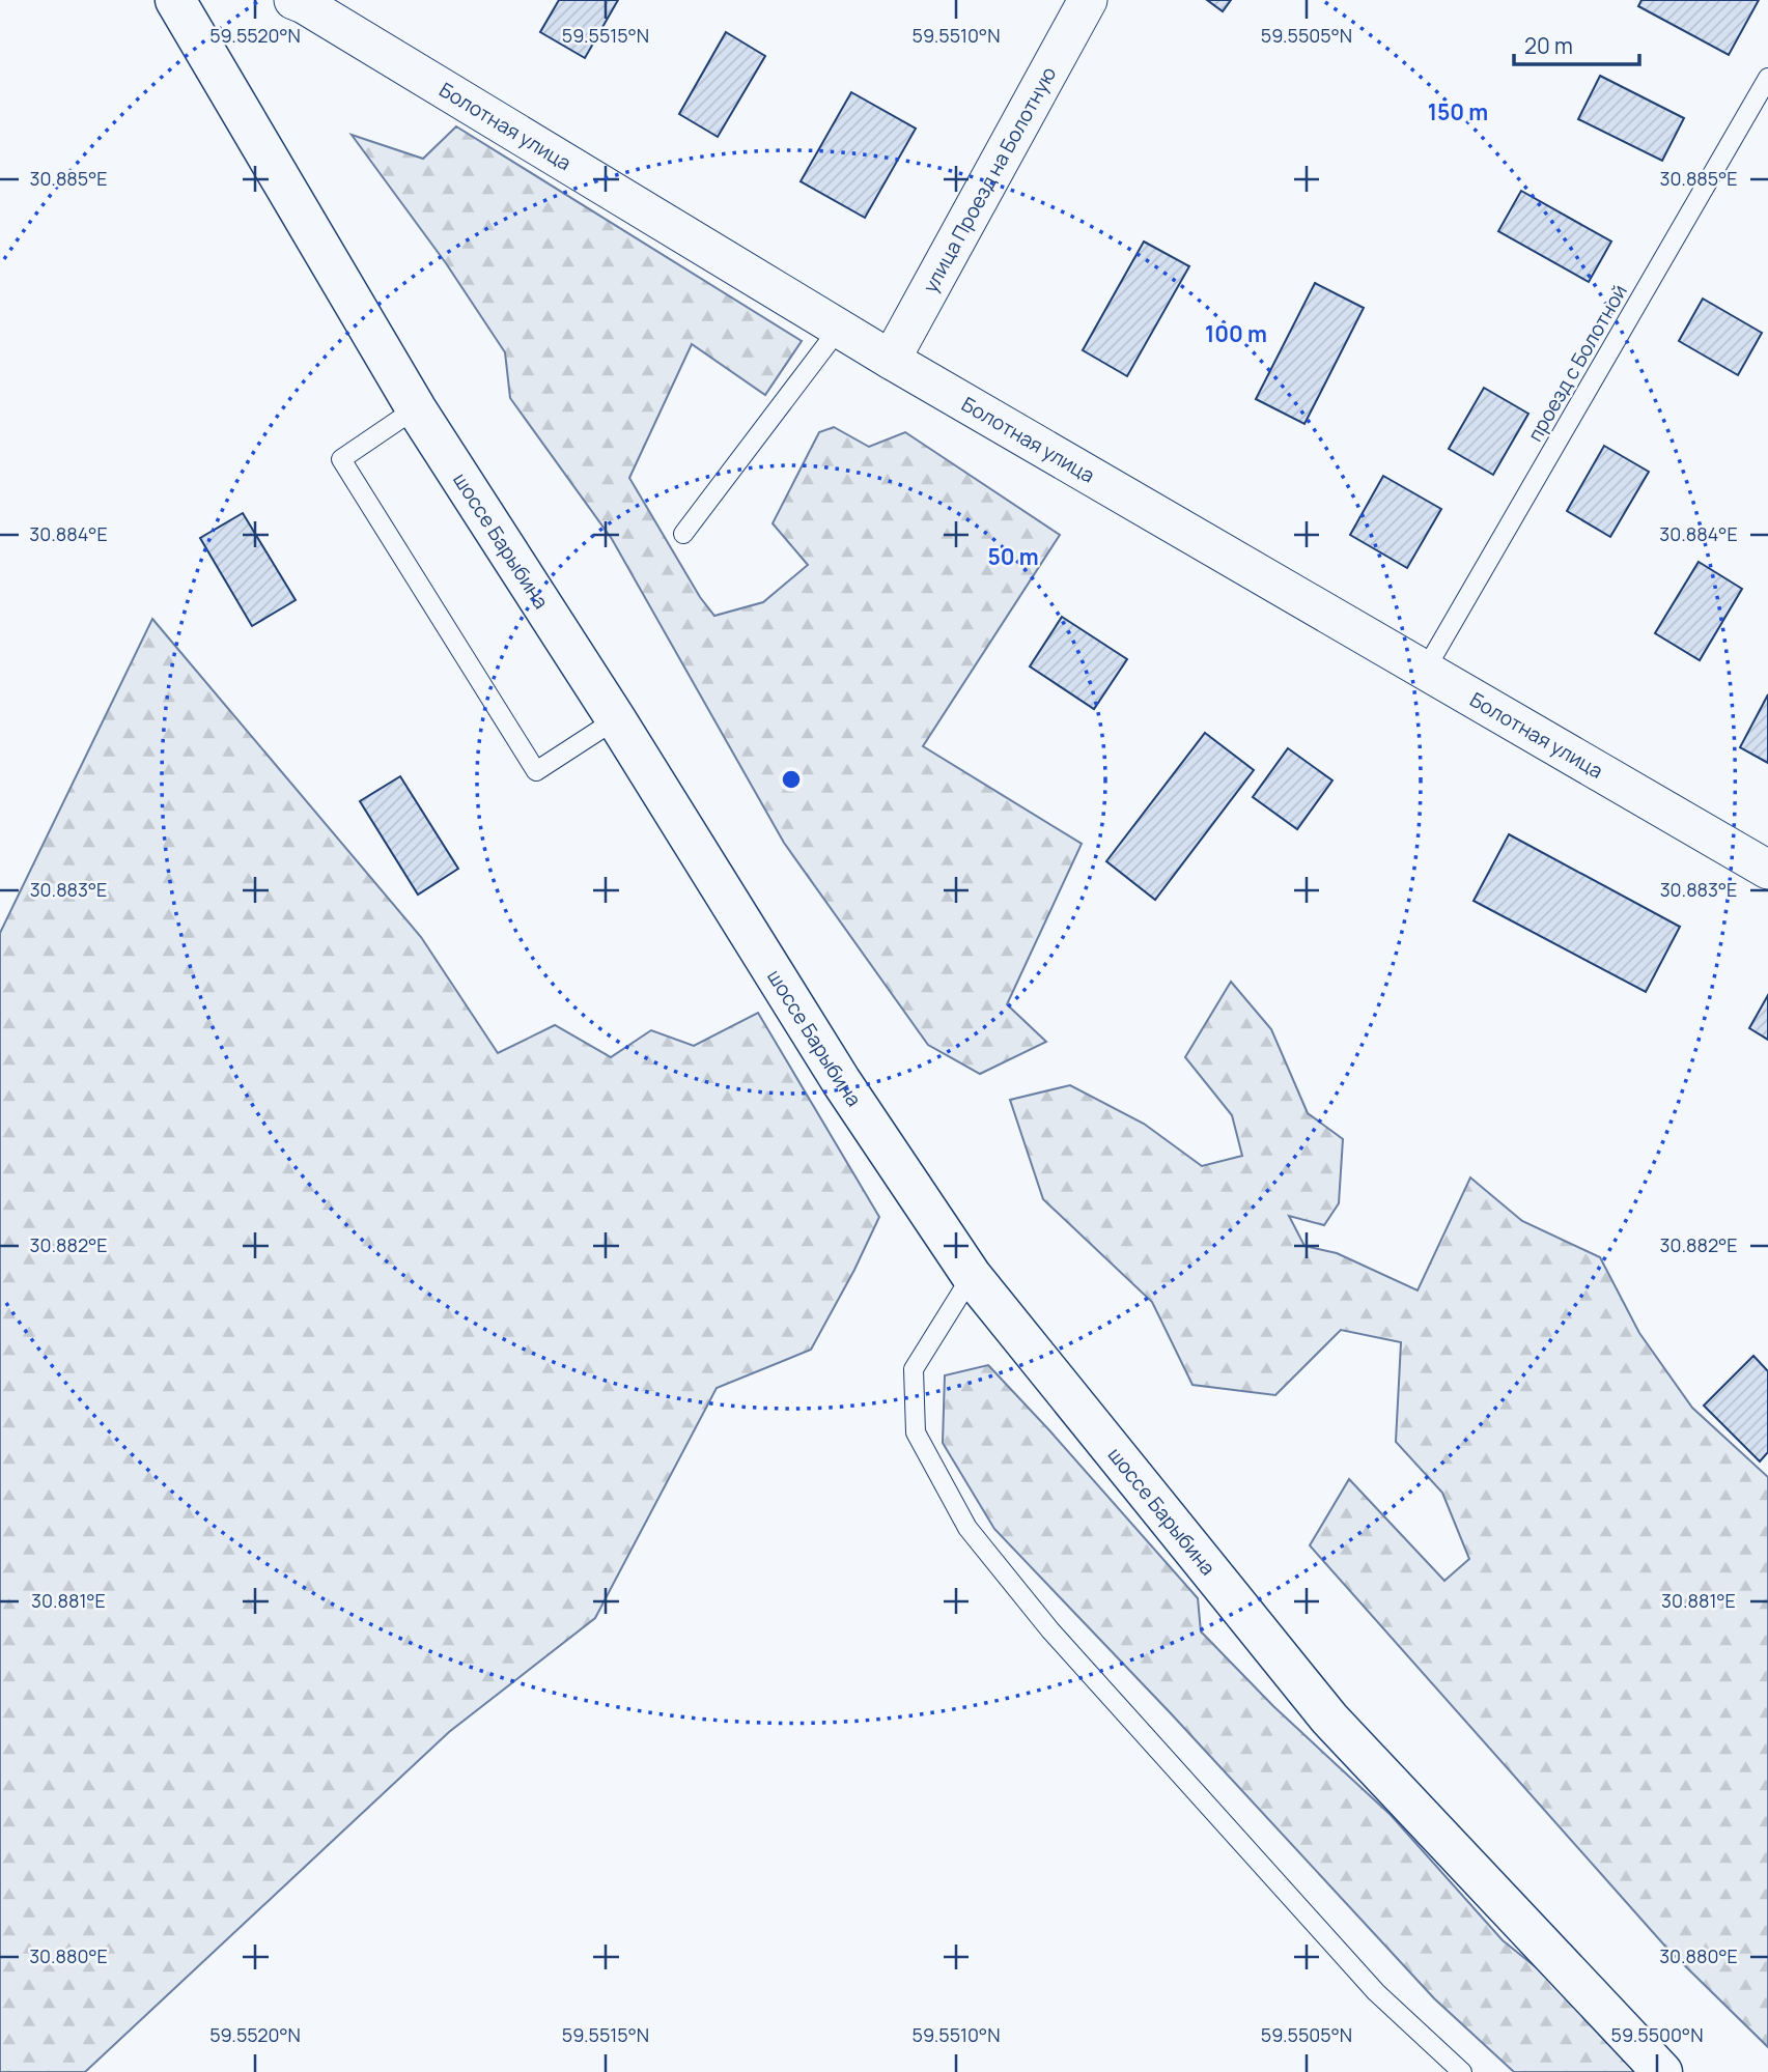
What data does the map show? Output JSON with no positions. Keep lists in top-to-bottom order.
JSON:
{
  "streets": {
    "main road": ["шоссе Барыбина"],
    "street": ["Болотная улица", "улица Проезд на Болотную"],
    "lane": ["проезд с Болотной"]
  },
  "crossings": [
    ["Болотная улица", "улица Проезд на Болотную"],
    ["Болотная улица", "проезд с Болотной"]
  ],
  "scale_bar": "20 m",
  "coordinates": [
    "59.5520°N",
    "59.5515°N",
    "59.5510°N",
    "59.5505°N",
    "30.885°E",
    "30.884°E",
    "30.883°E",
    "30.882°E",
    "30.881°E",
    "30.880°E",
    "59.5500°N"
  ],
  "rings": ["150 m", "100 m", "50 m"]
}
